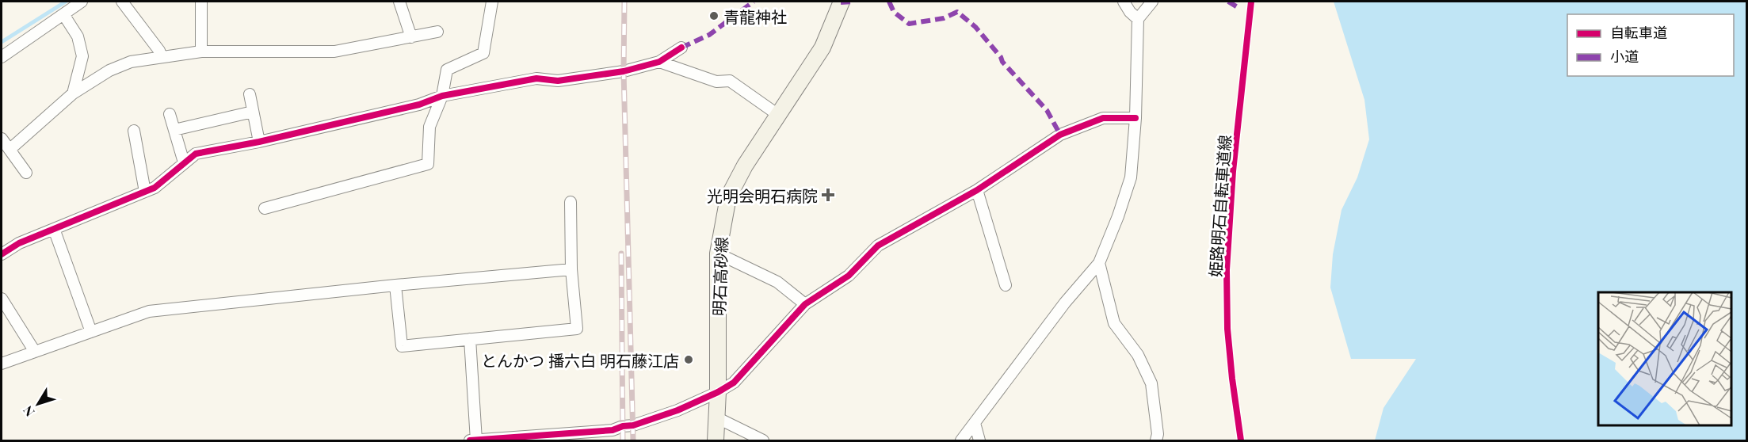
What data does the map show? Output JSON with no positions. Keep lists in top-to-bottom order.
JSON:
{
  "streets": {
    "main road": ["明石高砂線"],
    "cycle path": ["姫路明石自転車道線"]
  },
  "places": {
    "other": ["青龍神社", "とんかつ 播六白 明石藤江店"],
    "health": ["光明会明石病院"]
  },
  "legend": ["自転車道", "小道"],
  "north": "bottom left"
}
